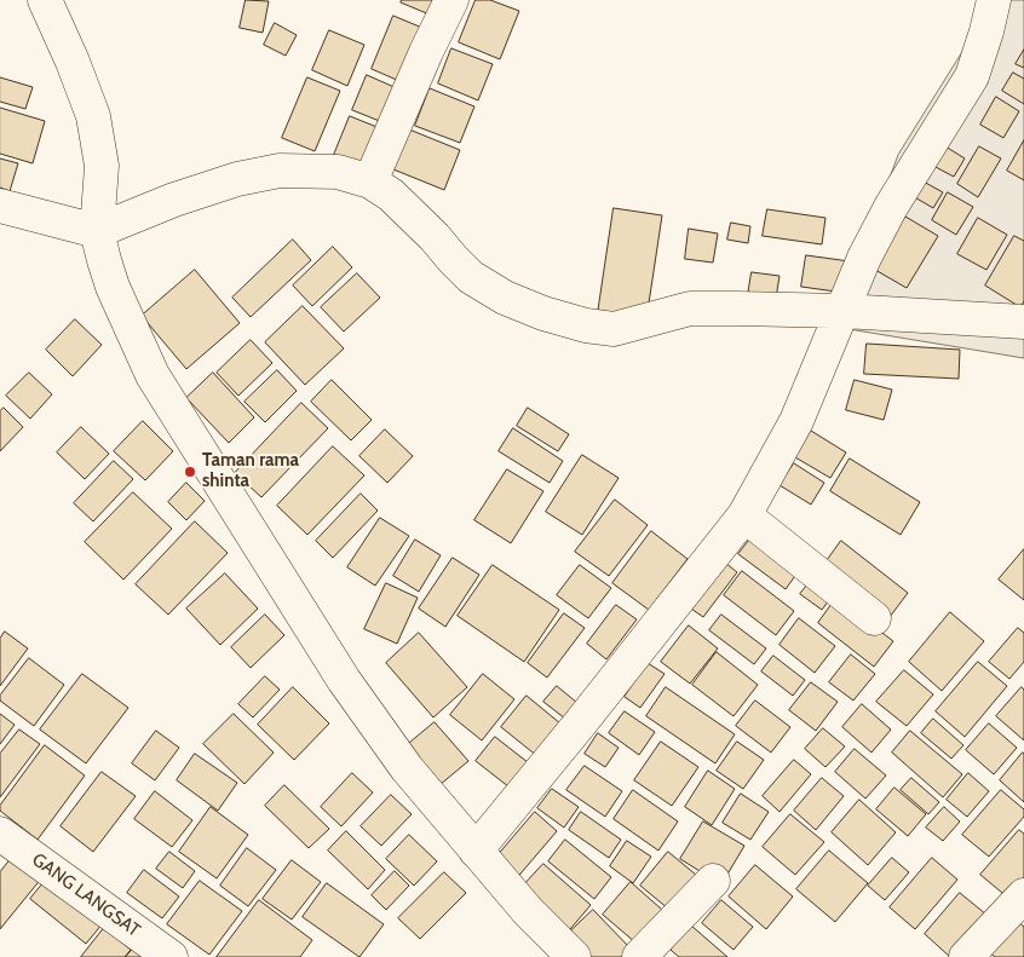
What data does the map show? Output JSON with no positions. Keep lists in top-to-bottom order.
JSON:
{
  "streets": {
    "street": ["GANG LANGSAT"]
  },
  "places": ["Taman rama shinta"]
}
